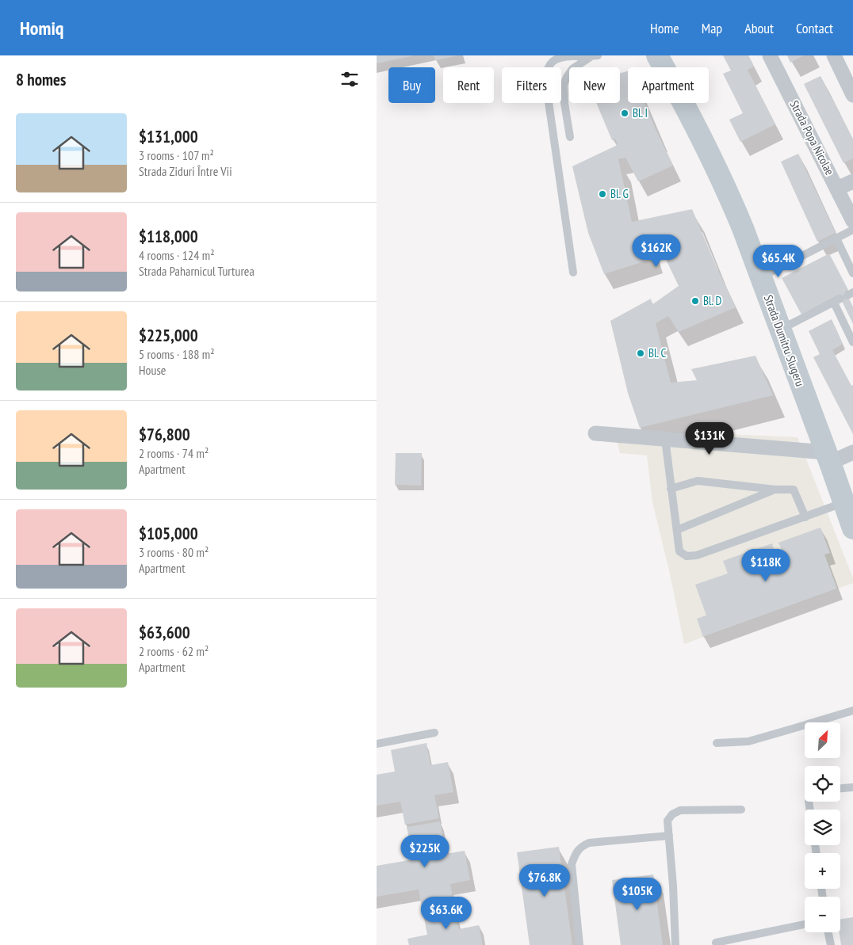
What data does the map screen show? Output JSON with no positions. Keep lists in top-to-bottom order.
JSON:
{
  "streets": {
    "main road": ["Strada Dumitru Slugeru"],
    "street": ["Strada Popa Nicolae"]
  },
  "places": [
    "Bl. I",
    "Bl. G",
    "Bl. D",
    "Bl. C"
  ],
  "north": "top right",
  "page": {
    "header": "Homiq",
    "nav": [
      "Home",
      "Map",
      "About",
      "Contact"
    ],
    "heading": "8 homes",
    "chip": [
      "Buy",
      "Rent",
      "Filters",
      "New",
      "Apartment"
    ],
    "list": [
      {
        "name": "$131,000",
        "note": "3 rooms · 107 m² · Strada Ziduri Între Vii"
      },
      {
        "name": "$118,000",
        "note": "4 rooms · 124 m² · Strada Paharnicul Turturea"
      },
      {
        "name": "$225,000",
        "note": "5 rooms · 188 m² · House"
      },
      {
        "name": "$76,800",
        "note": "2 rooms · 74 m² · Apartment"
      },
      {
        "name": "$105,000",
        "note": "3 rooms · 80 m² · Apartment"
      },
      {
        "name": "$63,600",
        "note": "2 rooms · 62 m² · Apartment"
      }
    ],
    "price": [
      "$162K",
      "$65.4K",
      "$131K",
      "$118K",
      "$225K",
      "$76.8K",
      "$105K",
      "$63.6K"
    ],
    "map_buttons": ["+", "−"]
  }
}
